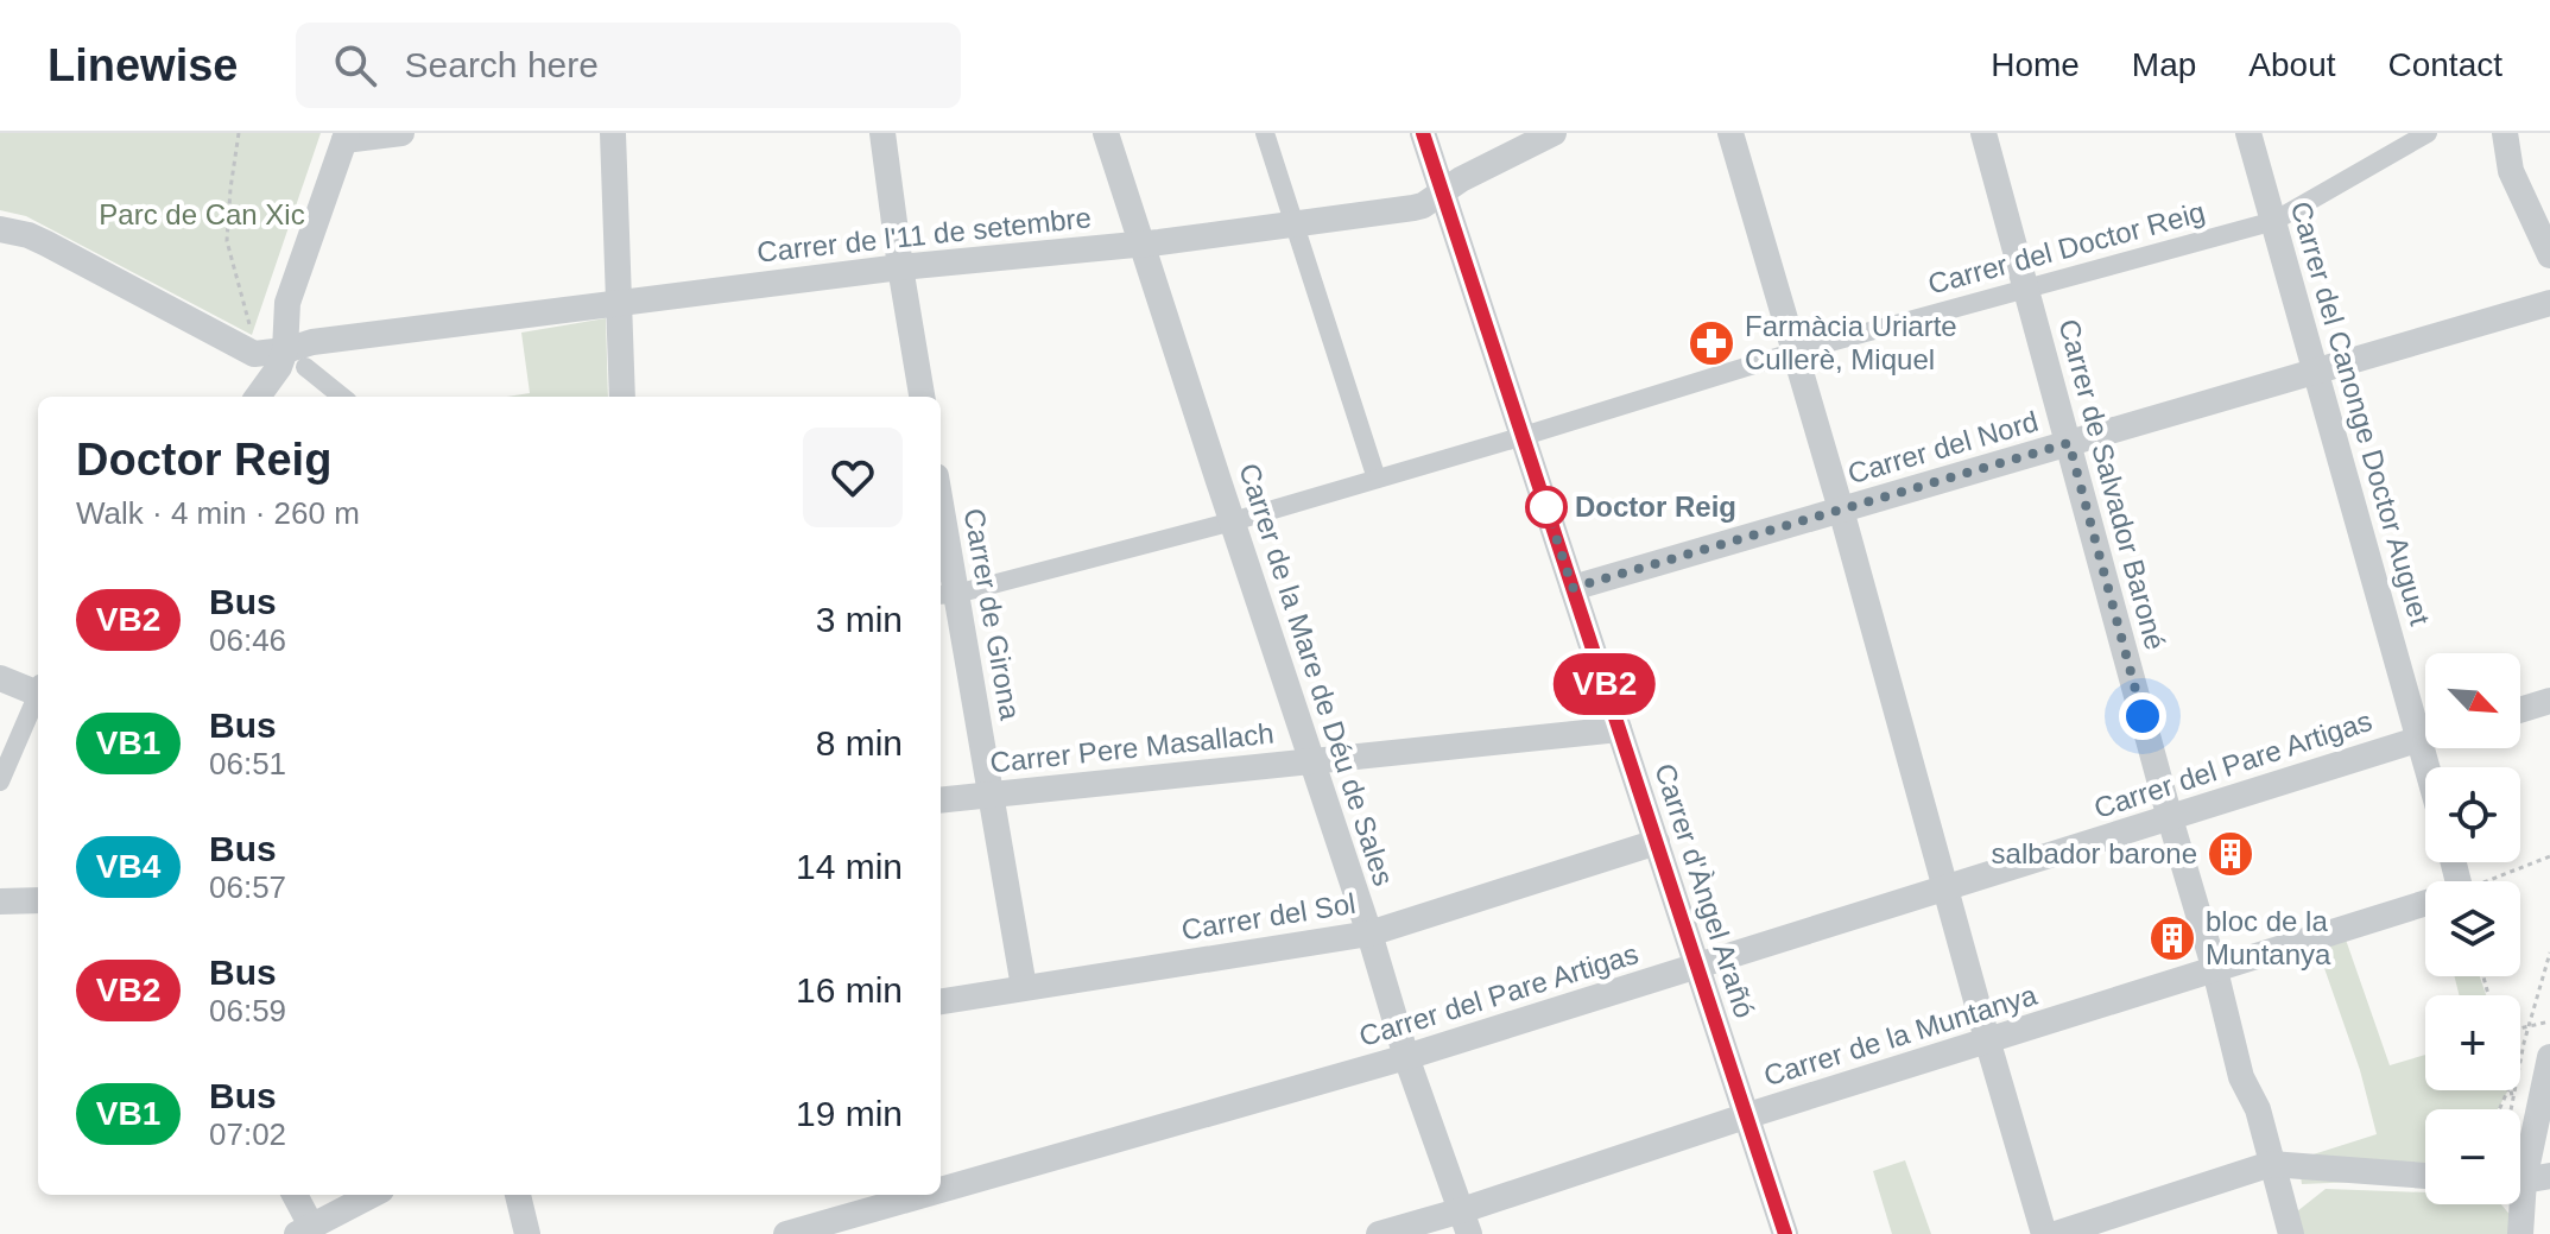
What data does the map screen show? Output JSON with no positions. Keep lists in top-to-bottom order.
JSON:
{
  "streets": {
    "street": [
      "Carrer de l'11 de setembre",
      "Carrer del Doctor Reig",
      "Carrer del Canonge Doctor Auguet",
      "Carrer del Nord",
      "Carrer de Salvador Baroné",
      "Carrer de Girona",
      "Carrer de la Mare de Déu de Sales",
      "Carrer Pere Masallach",
      "Carrer del Pare Artigas",
      "Carrer d'Àngel Arañó",
      "Carrer del Sol",
      "Carrer de la Muntanya"
    ]
  },
  "crossings": [
    ["Carrer de l'11 de setembre", "Carrer de la Mare de Déu de Sales"],
    ["Carrer de l'11 de setembre", "Carrer d'Àngel Arañó"],
    ["Carrer del Doctor Reig", "Carrer del Canonge Doctor Auguet"],
    ["Carrer del Doctor Reig", "Carrer de Salvador Baroné"],
    ["Carrer del Doctor Reig", "Carrer de Girona"],
    ["Carrer del Doctor Reig", "Carrer de la Mare de Déu de Sales"],
    ["Carrer del Doctor Reig", "Carrer d'Àngel Arañó"],
    ["Carrer del Canonge Doctor Auguet", "Carrer del Nord"],
    ["Carrer del Nord", "Carrer de Salvador Baroné"],
    ["Carrer del Nord", "Carrer d'Àngel Arañó"],
    ["Carrer de Salvador Baroné", "Carrer del Pare Artigas"],
    ["Carrer de Salvador Baroné", "Carrer de la Muntanya"],
    ["Carrer de Girona", "Carrer Pere Masallach"],
    ["Carrer de Girona", "Carrer del Sol"],
    ["Carrer de la Mare de Déu de Sales", "Carrer Pere Masallach"],
    ["Carrer de la Mare de Déu de Sales", "Carrer del Pare Artigas"],
    ["Carrer de la Mare de Déu de Sales", "Carrer del Sol"],
    ["Carrer de la Mare de Déu de Sales", "Carrer de la Muntanya"],
    ["Carrer Pere Masallach", "Carrer d'Àngel Arañó"],
    ["Carrer del Pare Artigas", "Carrer d'Àngel Arañó"],
    ["Carrer d'Àngel Arañó", "Carrer del Sol"],
    ["Carrer d'Àngel Arañó", "Carrer de la Muntanya"]
  ],
  "parks": ["Parc de Can Xic"],
  "places": {
    "pharmacy": ["Farmàcia Uriarte Cullerè, Miquel"],
    "other": ["Doctor Reig"],
    "building": ["salbador barone", "bloc de la Muntanya"]
  },
  "lines": ["bus line VB2"],
  "north": "bottom right",
  "page": {
    "header": "Linewise",
    "search": "Search here",
    "nav": [
      "Home",
      "Map",
      "About",
      "Contact"
    ],
    "on_map": "VB2",
    "heading": ["Doctor Reig", "Walk · 4 min · 260 m"],
    "list": [
      {
        "mark": "VB2",
        "name": "Bus",
        "note": "06:46",
        "value": "3 min"
      },
      {
        "mark": "VB1",
        "name": "Bus",
        "note": "06:51",
        "value": "8 min"
      },
      {
        "mark": "VB4",
        "name": "Bus",
        "note": "06:57",
        "value": "14 min"
      },
      {
        "mark": "VB2",
        "name": "Bus",
        "note": "06:59",
        "value": "16 min"
      },
      {
        "mark": "VB1",
        "name": "Bus",
        "note": "07:02",
        "value": "19 min"
      }
    ],
    "map_buttons": ["+", "−"]
  }
}
